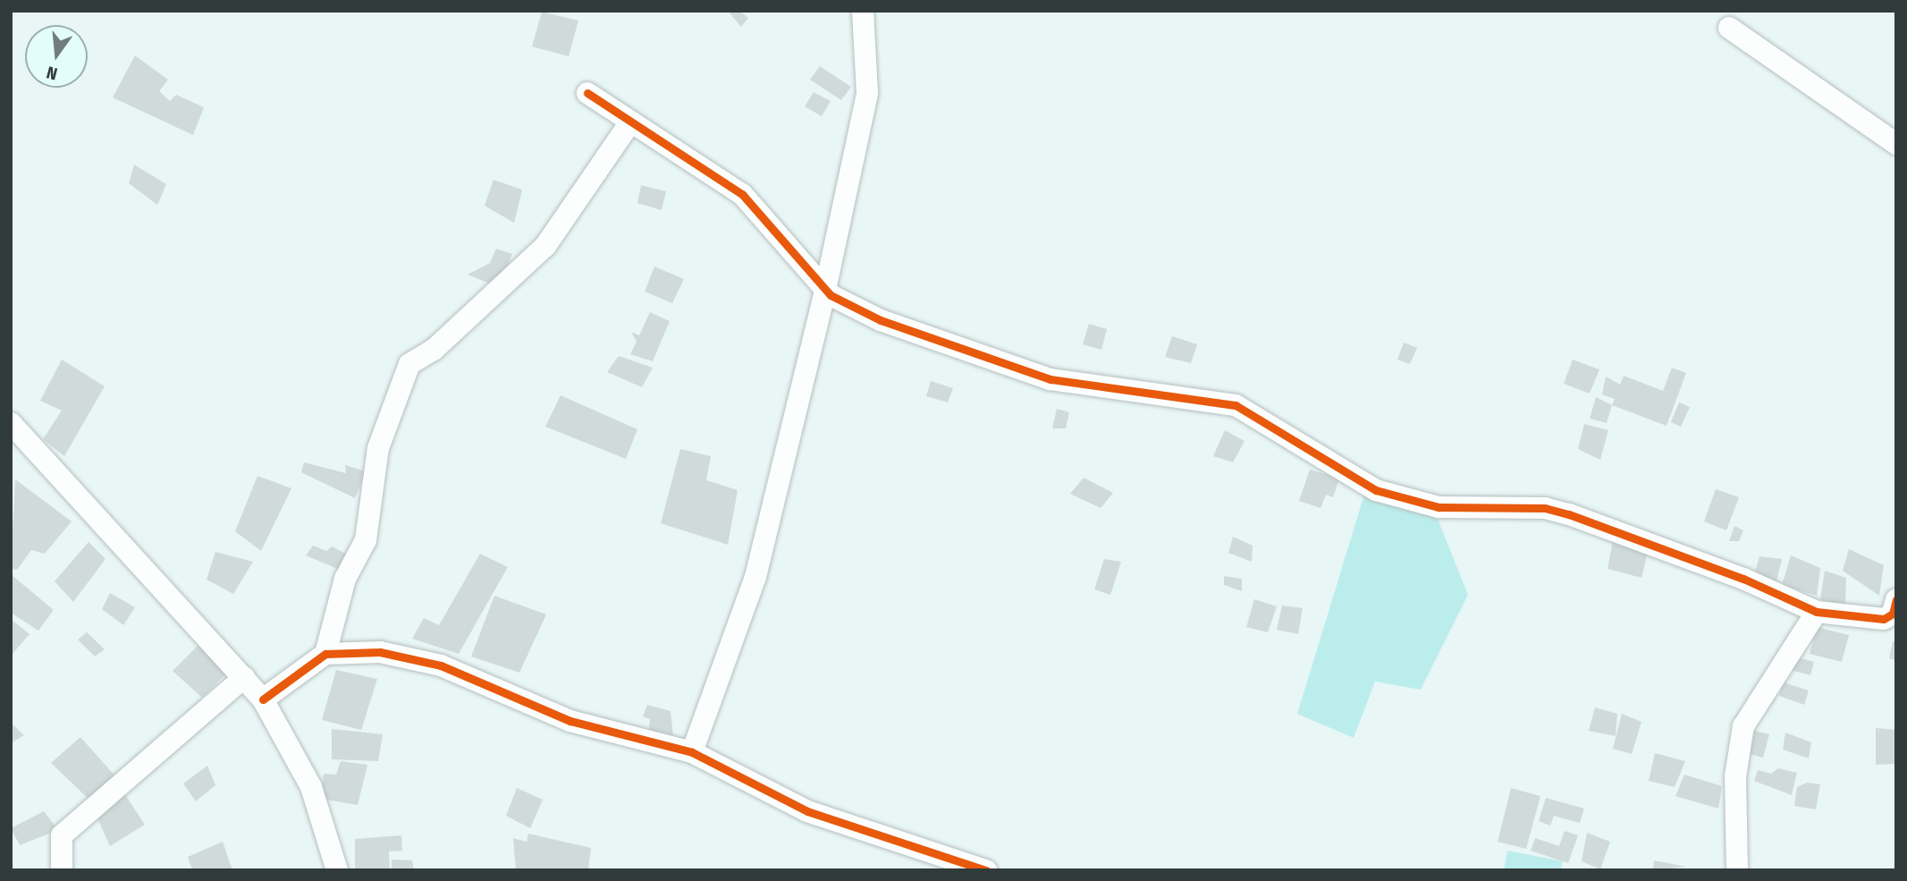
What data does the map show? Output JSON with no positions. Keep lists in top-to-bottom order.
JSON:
{
  "north": "bottom"
}
